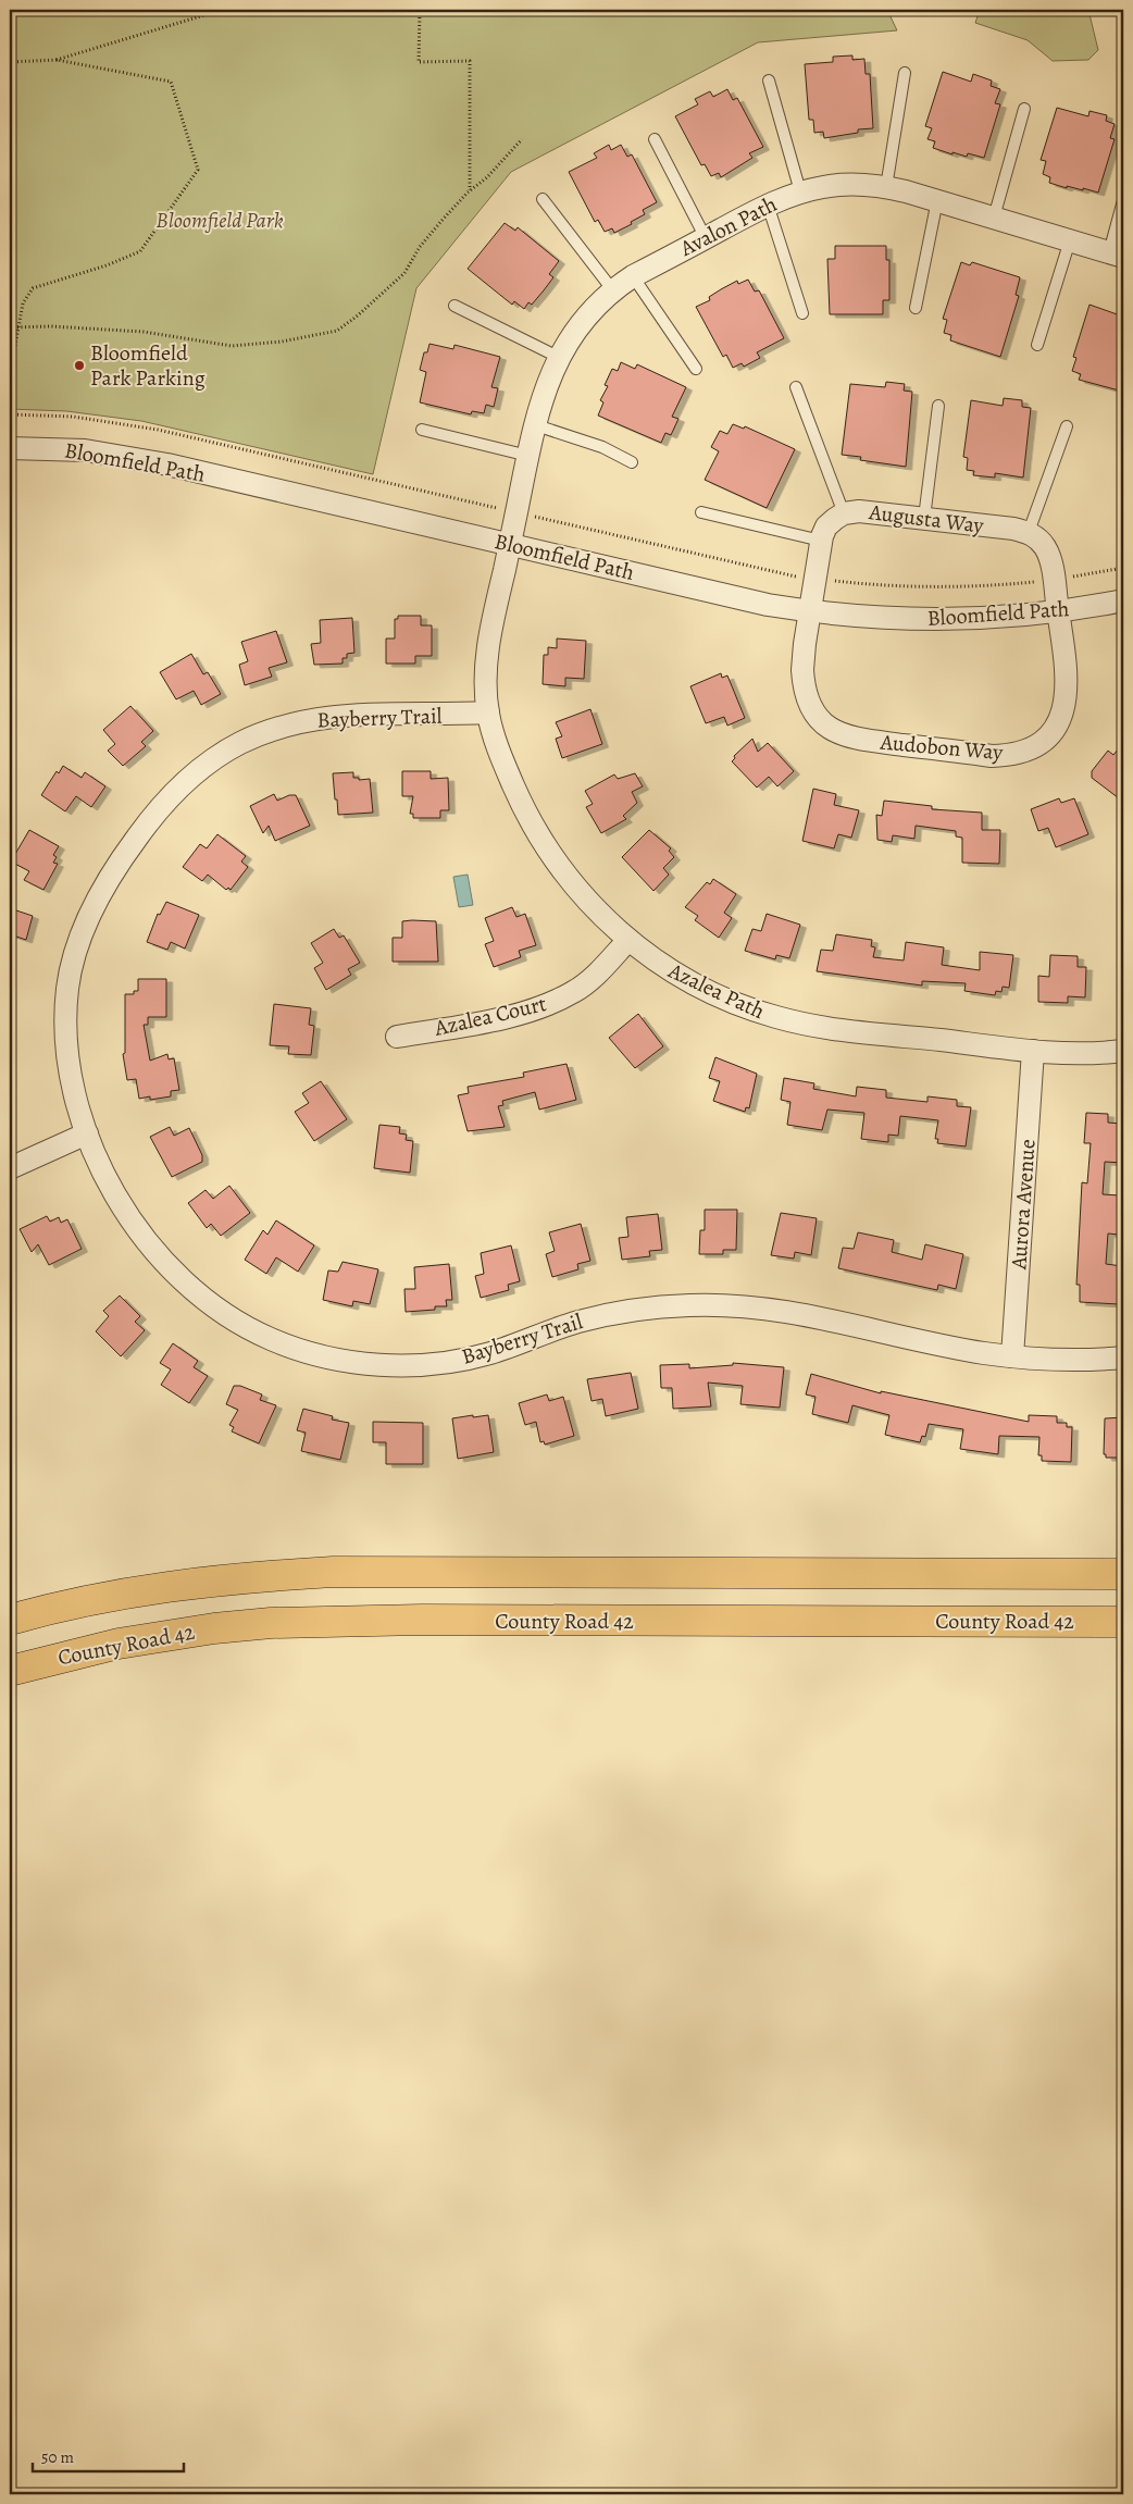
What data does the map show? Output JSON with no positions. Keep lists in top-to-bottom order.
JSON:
{
  "streets": {
    "highway": ["County Road 42"],
    "street": [
      "Avalon Path",
      "Bloomfield Path",
      "Augusta Way",
      "Bayberry Trail",
      "Audobon Way",
      "Azalea Path",
      "Azalea Court",
      "Aurora Avenue"
    ]
  },
  "crossings": [
    ["Avalon Path", "Bloomfield Path"],
    ["Avalon Path", "Azalea Path"],
    ["Bloomfield Path", "Augusta Way"],
    ["Bloomfield Path", "Audobon Way"],
    ["Bloomfield Path", "Azalea Path"],
    ["Augusta Way", "Audobon Way"],
    ["Bayberry Trail", "Azalea Path"],
    ["Bayberry Trail", "Aurora Avenue"],
    ["Azalea Path", "Azalea Court"],
    ["Azalea Path", "Aurora Avenue"]
  ],
  "parks": ["Bloomfield Park"],
  "places": ["Bloomfield Park Parking"],
  "scale_bar": "50 m"
}
